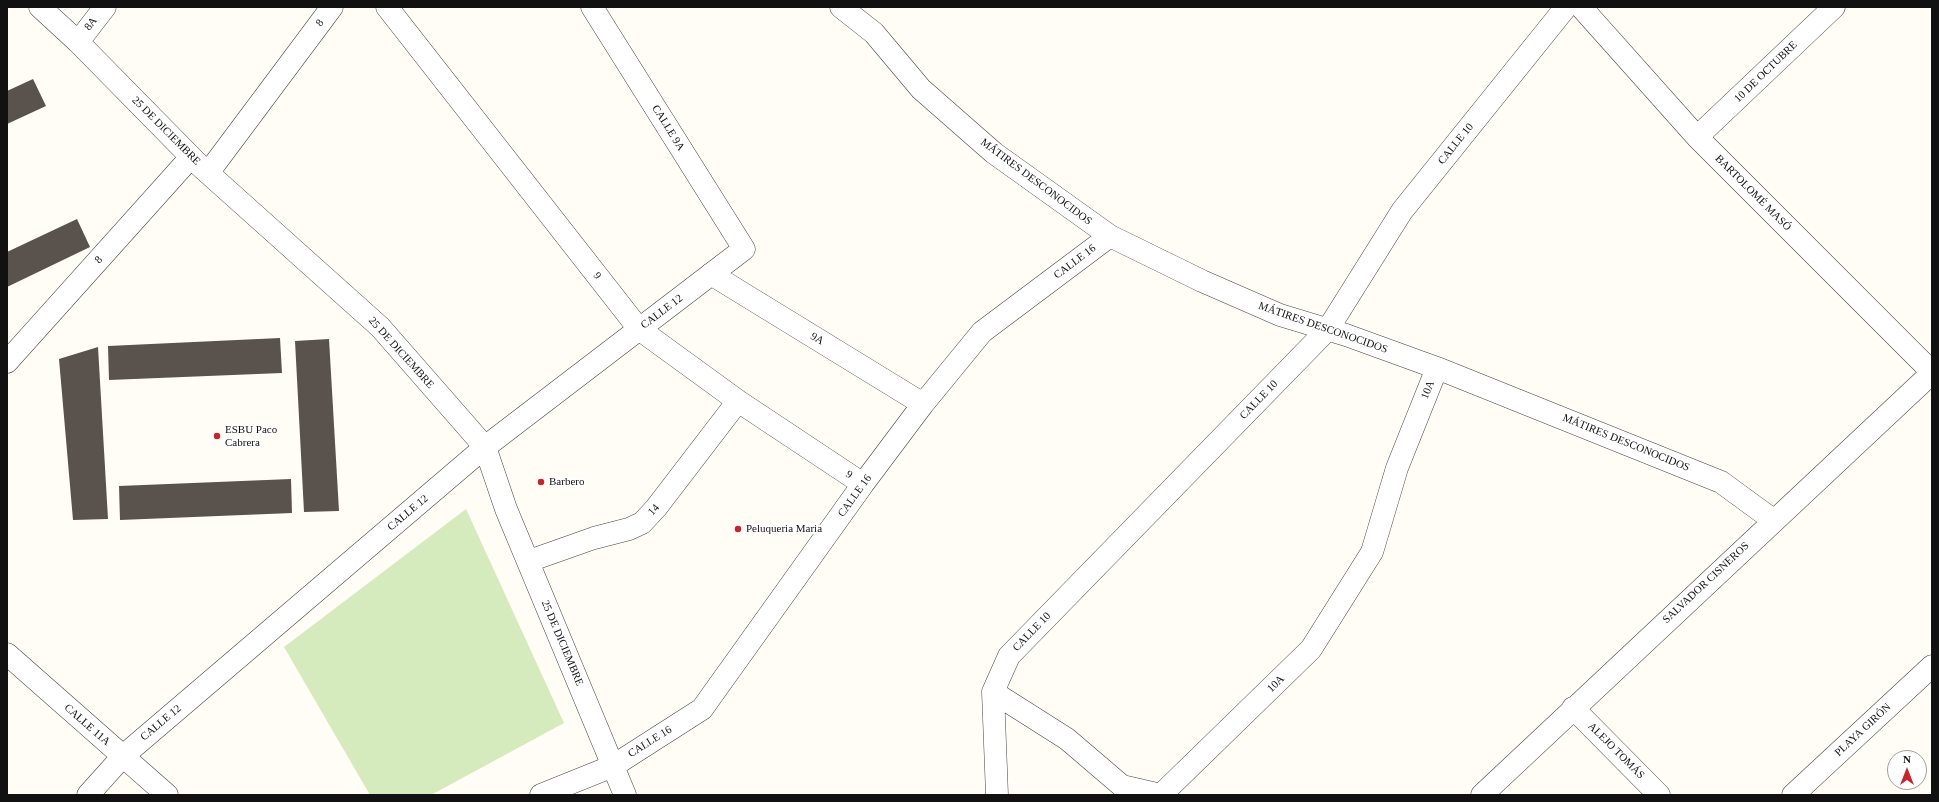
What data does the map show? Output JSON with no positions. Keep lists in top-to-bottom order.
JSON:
{
  "streets": {
    "street": [
      "8",
      "8A",
      "10 DE OCTUBRE",
      "CALLE 9A",
      "25 DE DICIEMBRE",
      "CALLE 10",
      "MÁTIRES DESCONOCIDOS",
      "BARTOLOMÉ MASÓ",
      "CALLE 16",
      "9",
      "CALLE 12",
      "9A",
      "10A",
      "14",
      "SALVADOR CISNEROS",
      "CALLE 11A",
      "PLAYA GIRÓN",
      "ALEJO TOMÁS"
    ]
  },
  "crossings": [
    ["8", "25 DE DICIEMBRE"],
    ["8A", "25 DE DICIEMBRE"],
    ["10 DE OCTUBRE", "BARTOLOMÉ MASÓ"],
    ["CALLE 9A", "CALLE 12"],
    ["25 DE DICIEMBRE", "CALLE 16"],
    ["25 DE DICIEMBRE", "CALLE 12"],
    ["25 DE DICIEMBRE", "14"],
    ["CALLE 10", "MÁTIRES DESCONOCIDOS"],
    ["CALLE 10", "10A"],
    ["MÁTIRES DESCONOCIDOS", "CALLE 16"],
    ["MÁTIRES DESCONOCIDOS", "10A"],
    ["MÁTIRES DESCONOCIDOS", "SALVADOR CISNEROS"],
    ["BARTOLOMÉ MASÓ", "SALVADOR CISNEROS"],
    ["CALLE 16", "9"],
    ["CALLE 16", "9A"],
    ["9", "CALLE 12"],
    ["9", "14"],
    ["CALLE 12", "9A"],
    ["CALLE 12", "CALLE 11A"],
    ["SALVADOR CISNEROS", "ALEJO TOMÁS"]
  ],
  "places": ["ESBU Paco Cabrera", "Barbero", "Peluqueria Maria"],
  "north": "top"
}
